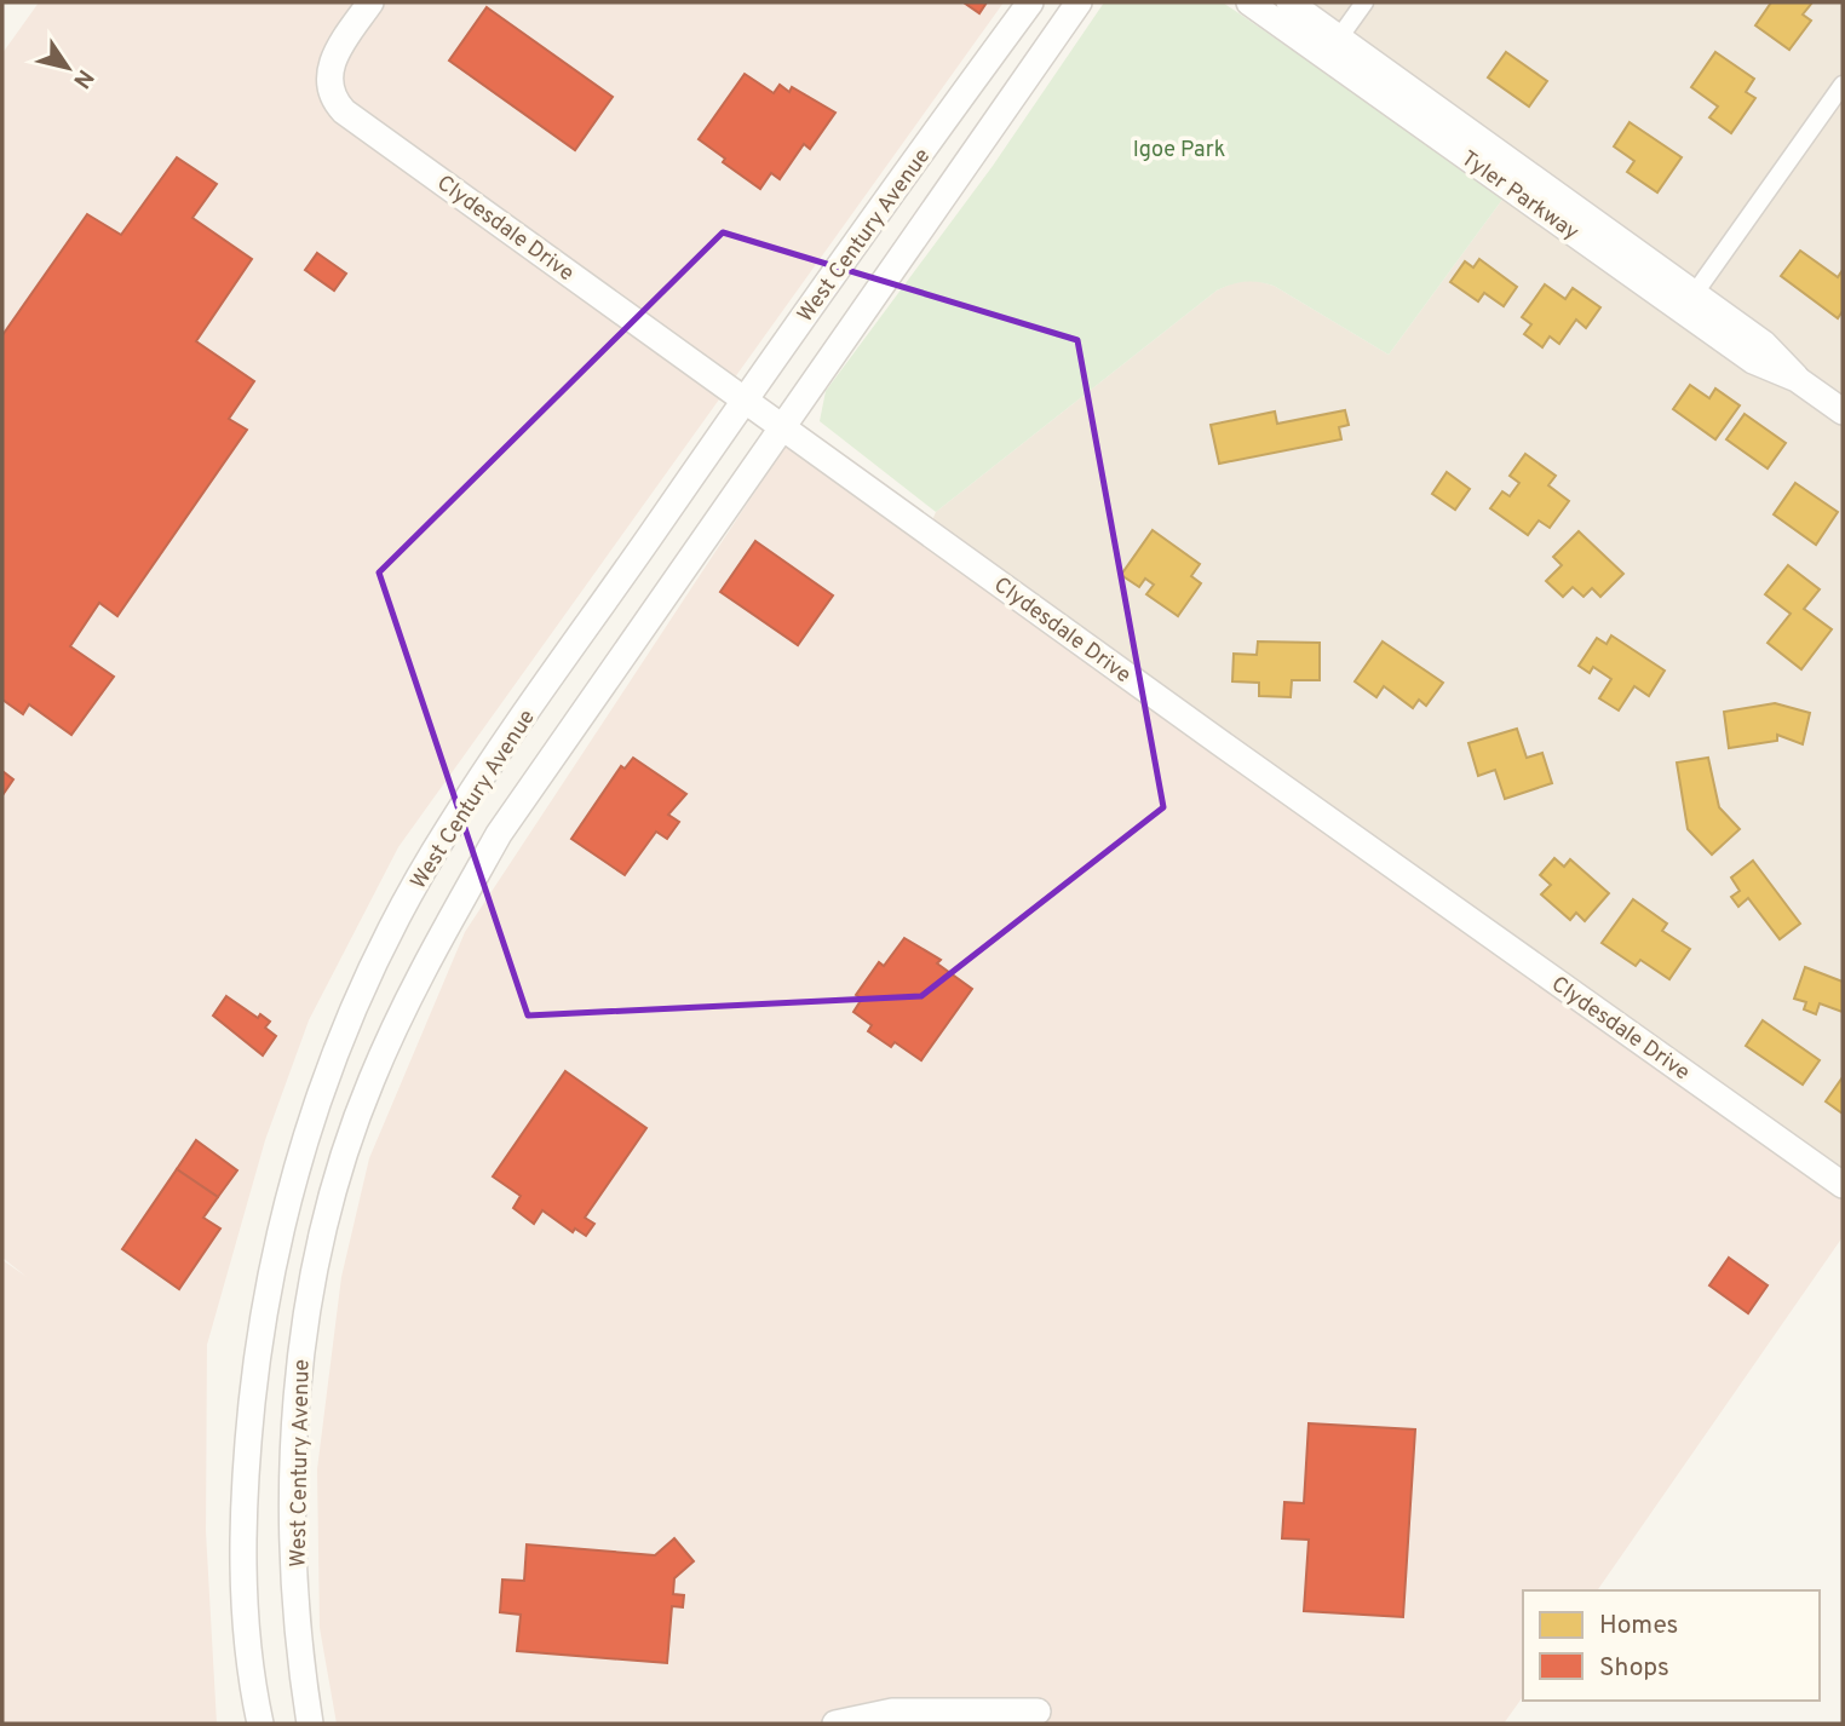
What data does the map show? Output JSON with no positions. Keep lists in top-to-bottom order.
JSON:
{
  "streets": {
    "main road": ["Tyler Parkway", "Clydesdale Drive", "West Century Avenue"]
  },
  "crossings": [
    ["Clydesdale Drive", "West Century Avenue"]
  ],
  "parks": ["Igoe Park"],
  "legend": ["Homes", "Shops"],
  "north": "bottom right"
}
